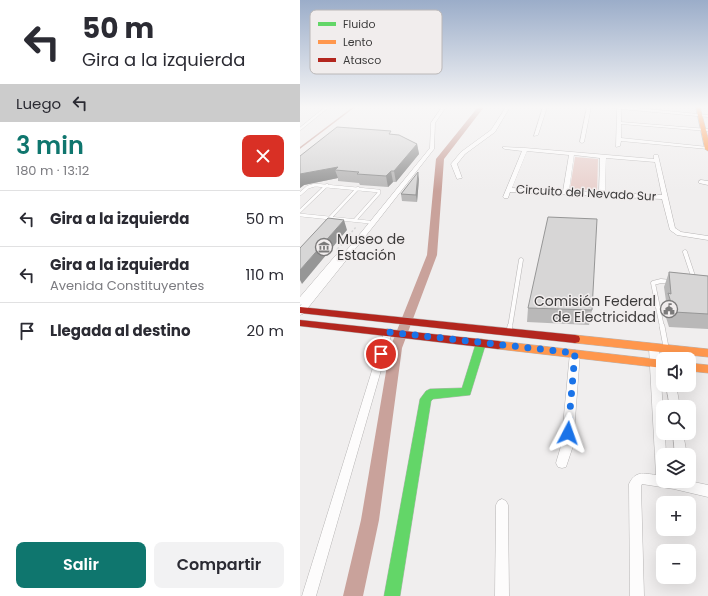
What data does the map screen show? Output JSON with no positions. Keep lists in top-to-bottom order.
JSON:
{
  "streets": {
    "street": ["Circuito del Nevado Sur"]
  },
  "places": {
    "museum": ["Museo de Estación"],
    "public building": ["Comisión Federal de Electricidad"]
  },
  "legend": ["Fluido", "Lento", "Atasco"],
  "page": {
    "turn": ["50 m", "Gira a la izquierda"],
    "then": "Luego",
    "heading": ["3 min", "180 m · 13:12"],
    "list": [
      {
        "name": "Gira a la izquierda",
        "value": "50 m"
      },
      {
        "name": "Gira a la izquierda",
        "note": "Avenida Constituyentes",
        "value": "110 m"
      },
      {
        "name": "Llegada al destino",
        "value": "20 m"
      }
    ],
    "map_buttons": ["+", "−"],
    "buttons": ["Salir", "Compartir"]
  }
}
